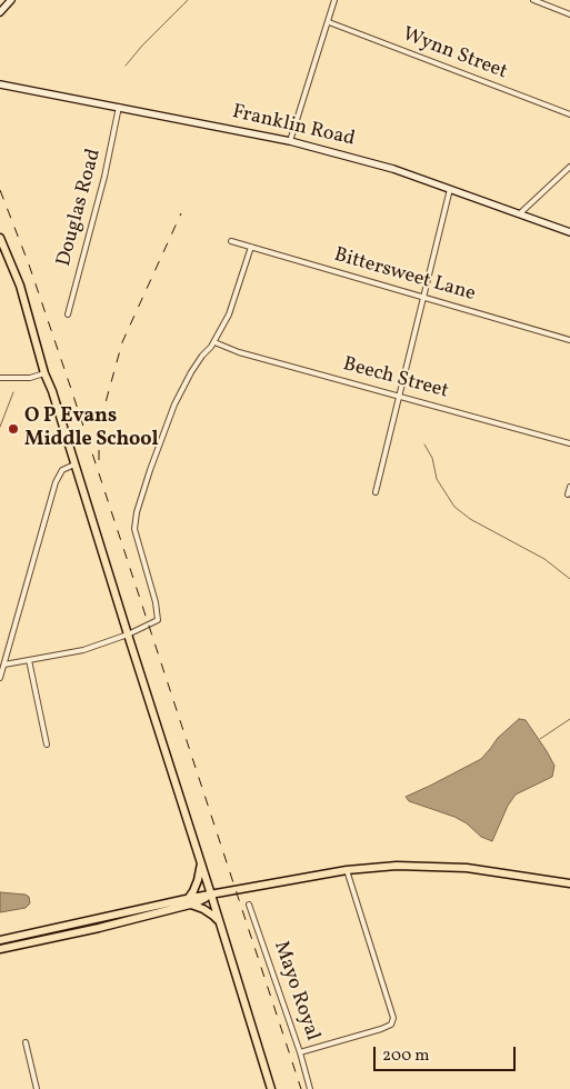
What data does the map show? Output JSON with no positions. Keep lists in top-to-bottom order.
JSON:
{
  "streets": {
    "main road": ["Franklin Road"],
    "street": [
      "Wynn Street",
      "Douglas Road",
      "Bittersweet Lane",
      "Beech Street",
      "Mayo Royal"
    ]
  },
  "crossings": [
    ["Franklin Road", "Douglas Road"]
  ],
  "places": ["O P Evans Middle School"],
  "scale_bar": "200 m"
}
